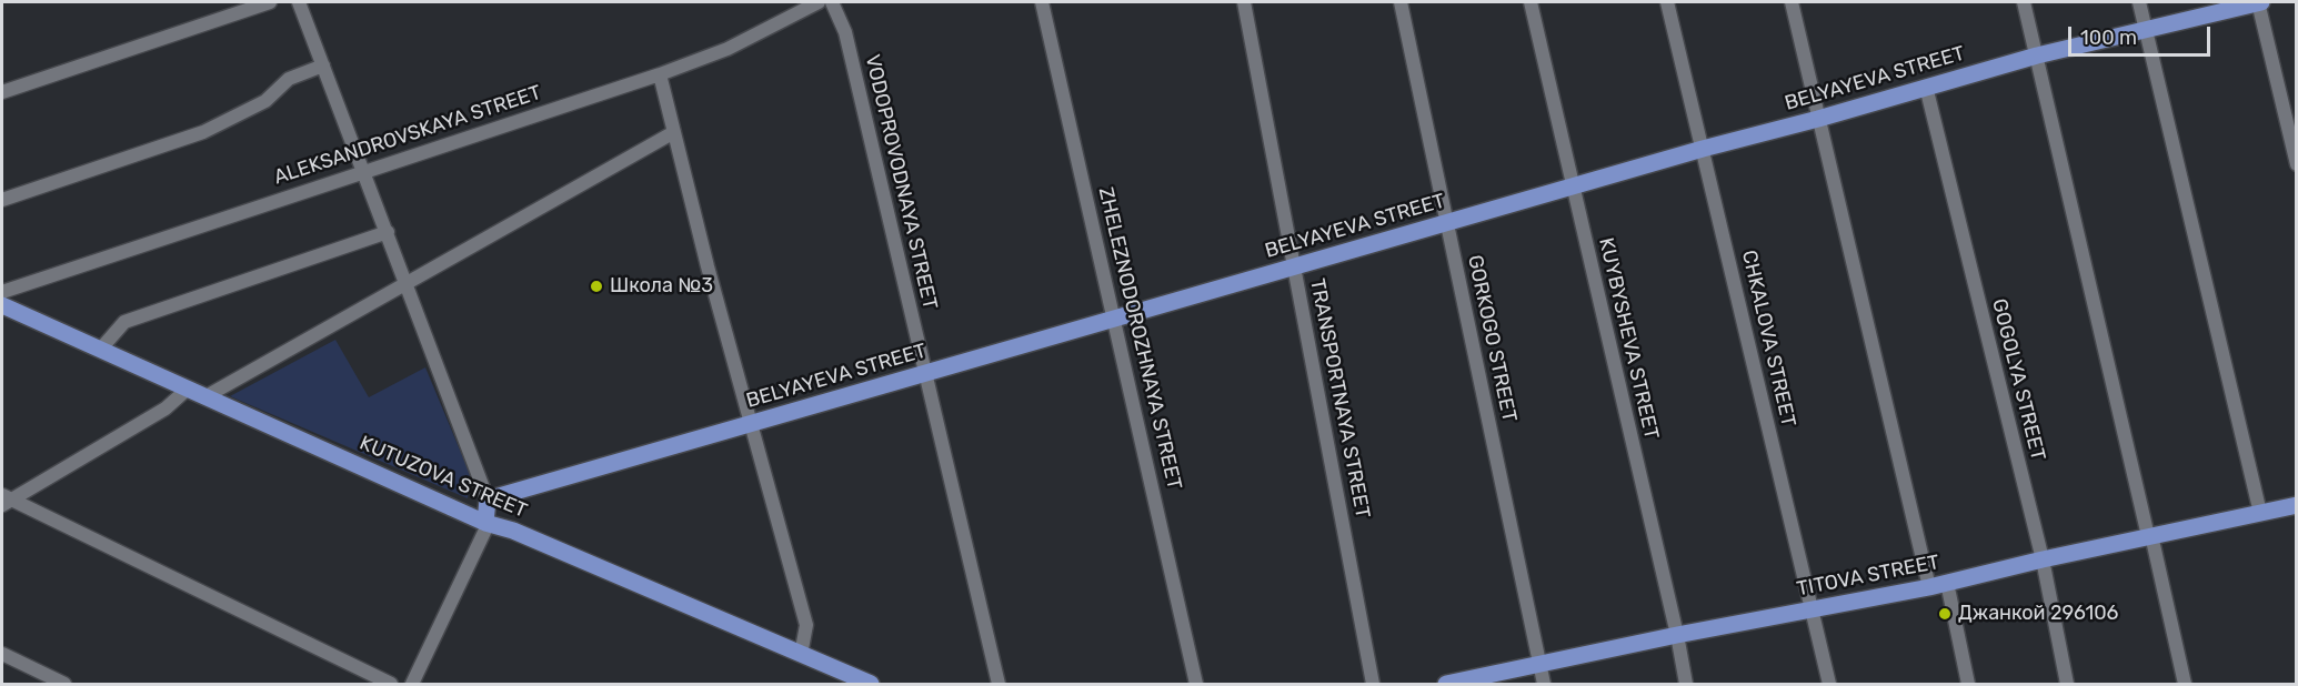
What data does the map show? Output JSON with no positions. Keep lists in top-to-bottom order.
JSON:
{
  "streets": {
    "main road": ["BELYAYEVA STREET", "KUTUZOVA STREET", "TITOVA STREET"],
    "street": [
      "ALEKSANDROVSKAYA STREET",
      "VODOPROVODNAYA STREET",
      "ZHELEZNODOROZHNAYA STREET",
      "GORKOGO STREET",
      "KUYBYSHEVA STREET",
      "CHKALOVA STREET",
      "GOGOLYA STREET",
      "TRANSPORTNAYA STREET"
    ]
  },
  "crossings": [
    ["BELYAYEVA STREET", "VODOPROVODNAYA STREET"],
    ["BELYAYEVA STREET", "ZHELEZNODOROZHNAYA STREET"],
    ["BELYAYEVA STREET", "GORKOGO STREET"],
    ["BELYAYEVA STREET", "KUYBYSHEVA STREET"],
    ["BELYAYEVA STREET", "CHKALOVA STREET"],
    ["BELYAYEVA STREET", "GOGOLYA STREET"],
    ["BELYAYEVA STREET", "TRANSPORTNAYA STREET"],
    ["GORKOGO STREET", "TITOVA STREET"],
    ["KUYBYSHEVA STREET", "TITOVA STREET"],
    ["CHKALOVA STREET", "TITOVA STREET"],
    ["GOGOLYA STREET", "TITOVA STREET"]
  ],
  "places": ["Школа №3", "Джанкой 296106"],
  "scale_bar": "100 m"
}
